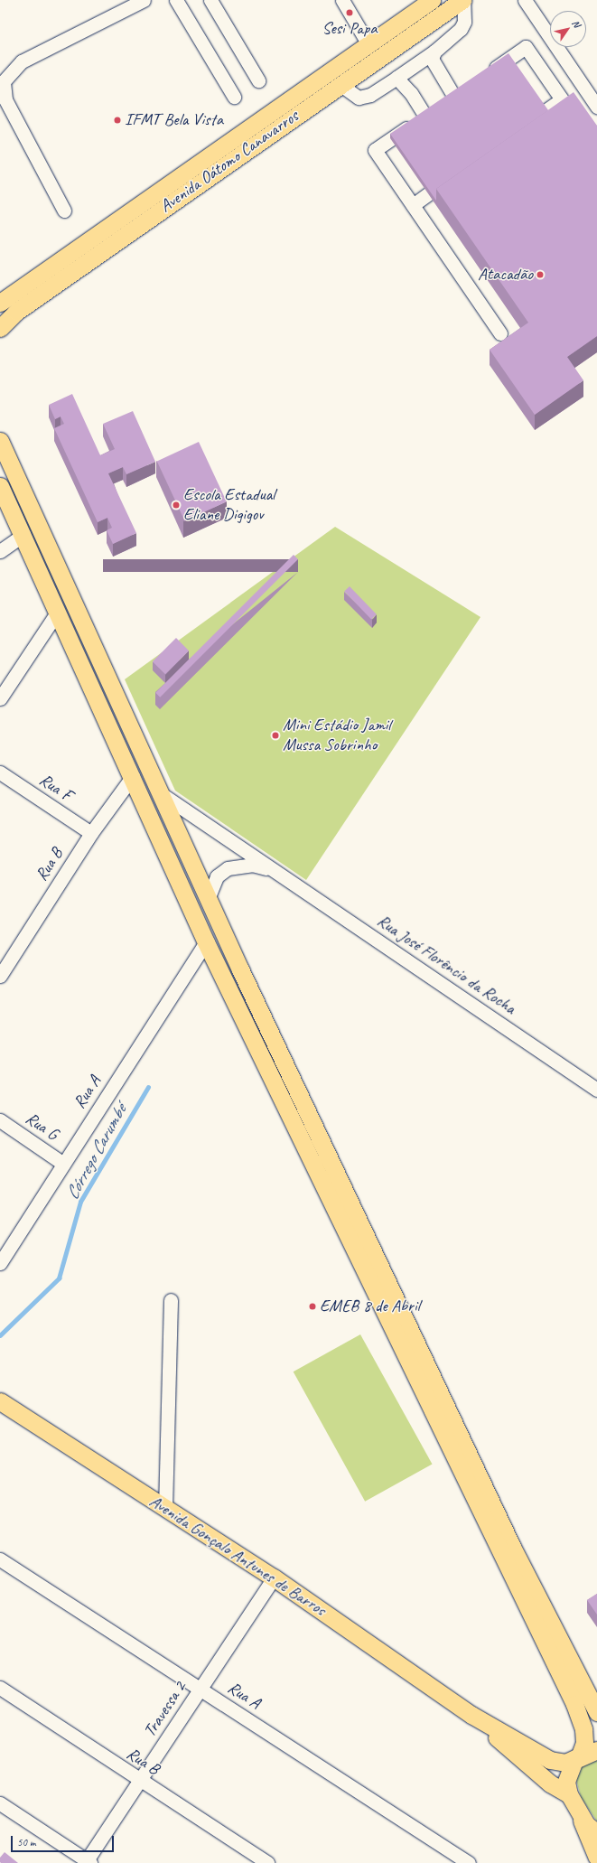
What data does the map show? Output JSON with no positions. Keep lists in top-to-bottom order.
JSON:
{
  "streets": {
    "main road": ["Avenida Oátomo Canavarros", "Avenida Gonçalo Antunes de Barros"],
    "street": [
      "Rua F",
      "Rua B",
      "Rua José Florêncio da Rocha",
      "Rua A",
      "Rua G",
      "Travessa 2"
    ]
  },
  "crossings": [
    ["Rua F", "Rua B"],
    ["Rua B", "Travessa 2"],
    ["Rua A", "Rua G"],
    ["Rua A", "Travessa 2"],
    ["Avenida Gonçalo Antunes de Barros", "Travessa 2"]
  ],
  "water": ["Córrego Carumbé"],
  "places": [
    "Sesi Papa",
    "IFMT Bela Vista",
    "Atacadão",
    "Escola Estadual Eliane Digigov",
    "Mini Estádio Jamil Mussa Sobrinho",
    "EMEB 8 de Abril"
  ],
  "scale_bar": "50 m",
  "north": "top right"
}
